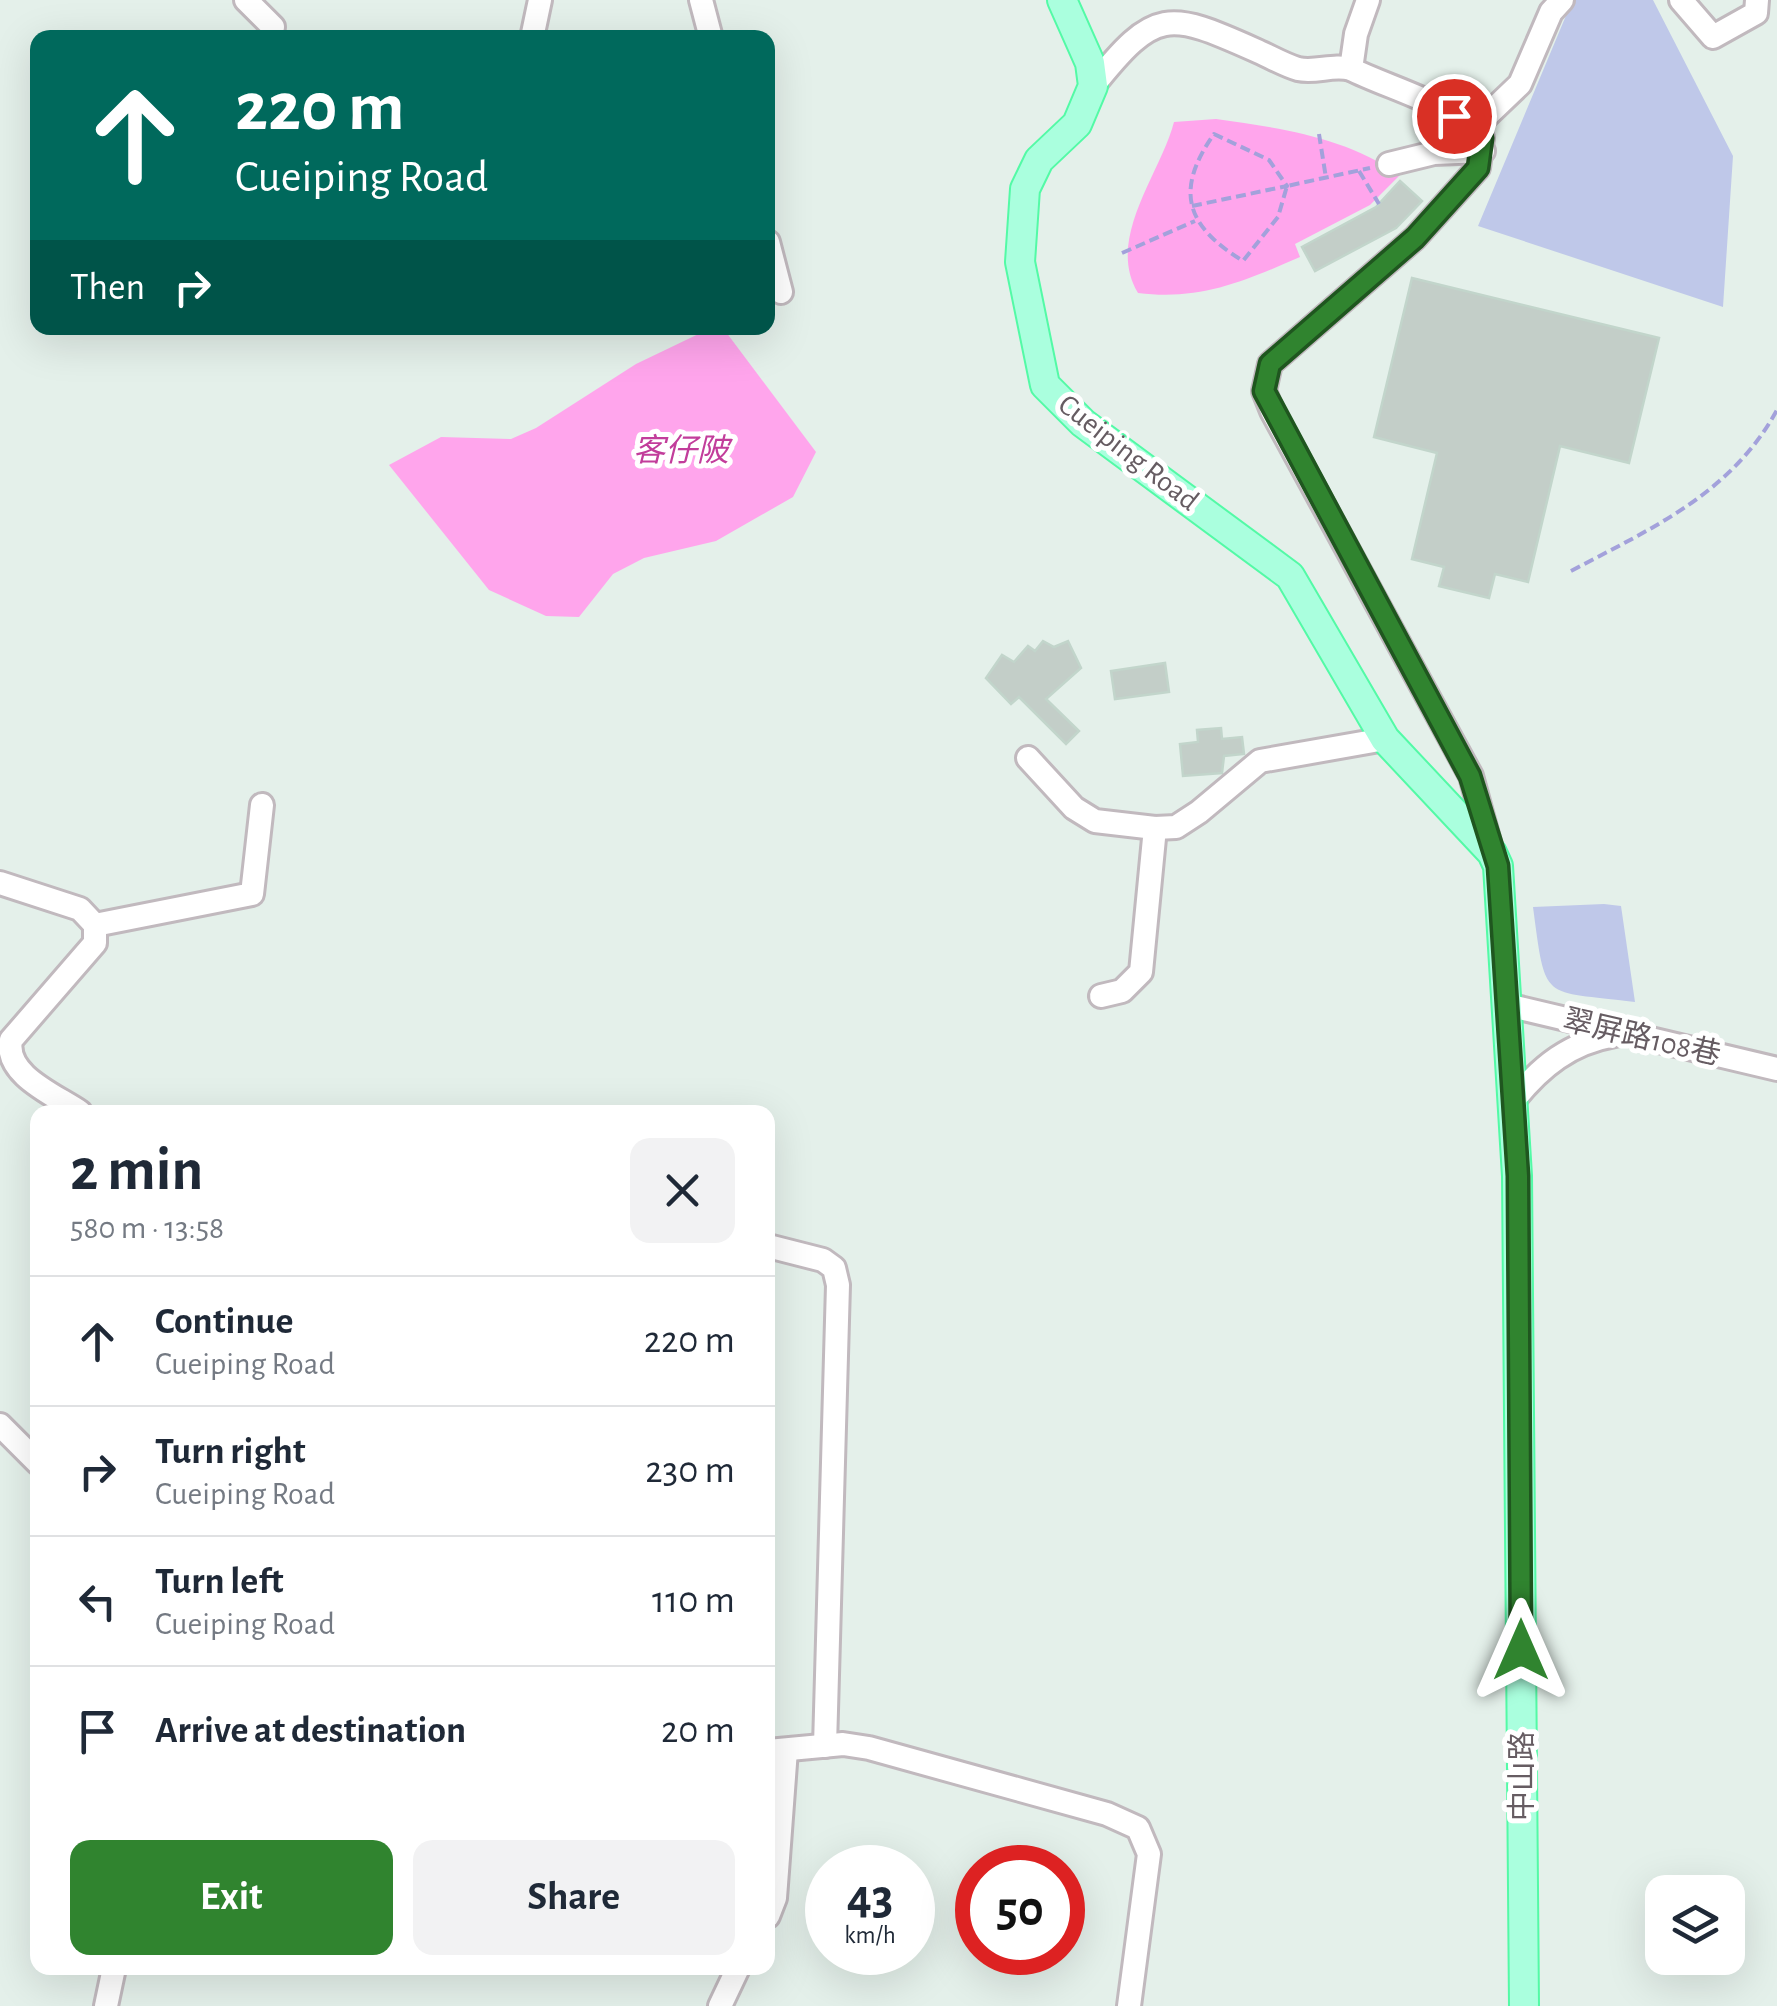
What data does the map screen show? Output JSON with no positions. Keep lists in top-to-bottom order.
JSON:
{
  "streets": {
    "main road": ["Cueiping Road", "中山路"],
    "street": ["翠屏路108巷"]
  },
  "crossings": [
    ["翠屏路108巷", "中山路"]
  ],
  "water": ["客仔陂"],
  "page": {
    "turn": ["220 m", "Cueiping Road"],
    "then": "Then",
    "heading": ["2 min", "580 m · 13:58"],
    "list": [
      {
        "name": "Continue",
        "note": "Cueiping Road",
        "value": "220 m"
      },
      {
        "name": "Turn right",
        "note": "Cueiping Road",
        "value": "230 m"
      },
      {
        "name": "Turn left",
        "note": "Cueiping Road",
        "value": "110 m"
      },
      {
        "name": "Arrive at destination",
        "value": "20 m"
      }
    ],
    "buttons": ["Exit", "Share"],
    "speed": "43 km/h",
    "limit": "50"
  }
}
